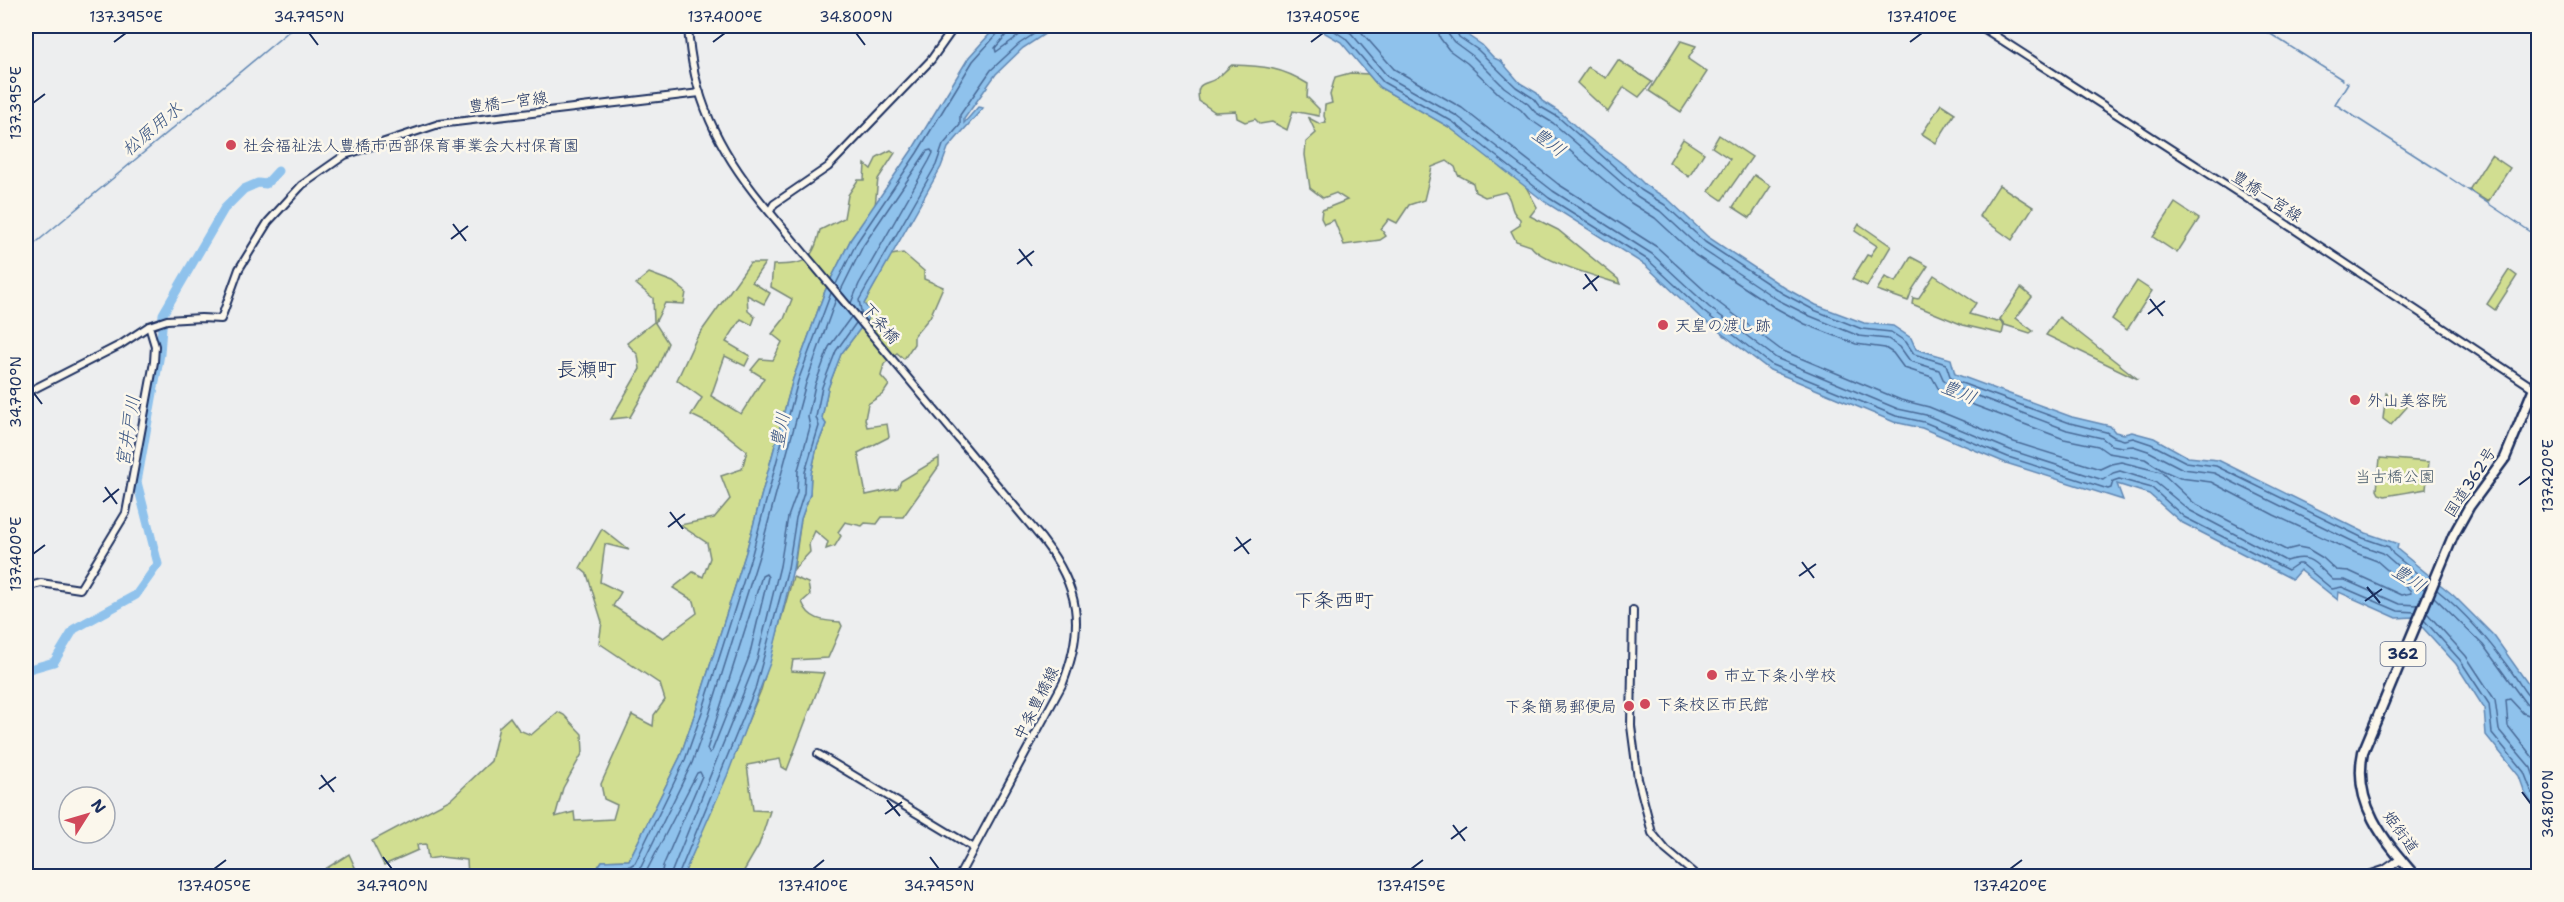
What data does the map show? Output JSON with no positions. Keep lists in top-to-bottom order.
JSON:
{
  "streets": {
    "highway": ["国道362号", "362", "姫街道"],
    "main road": ["豊橋一宮線", "下条橋", "中条豊橋線"]
  },
  "crossings": [
    ["豊橋一宮線", "国道362号"],
    ["下条橋", "中条豊橋線"],
    ["国道362号", "姫街道"]
  ],
  "districts": ["長瀬町", "下条西町"],
  "water": ["松原用水", "豊川", "宮井戸川"],
  "parks": ["当古橋公園"],
  "places": [
    "社会福祉法人豊橋市西部保育事業会大村保育園",
    "天皇の渡し跡",
    "外山美容院",
    "市立下条小学校",
    "下条校区市民館",
    "下条簡易郵便局"
  ],
  "north": "top right",
  "coordinates": [
    "137.395°E",
    "34.795°N",
    "137.400°E",
    "34.800°N",
    "137.405°E",
    "137.410°E",
    "34.790°N",
    "137.420°E",
    "34.810°N",
    "137.415°E"
  ]
}
